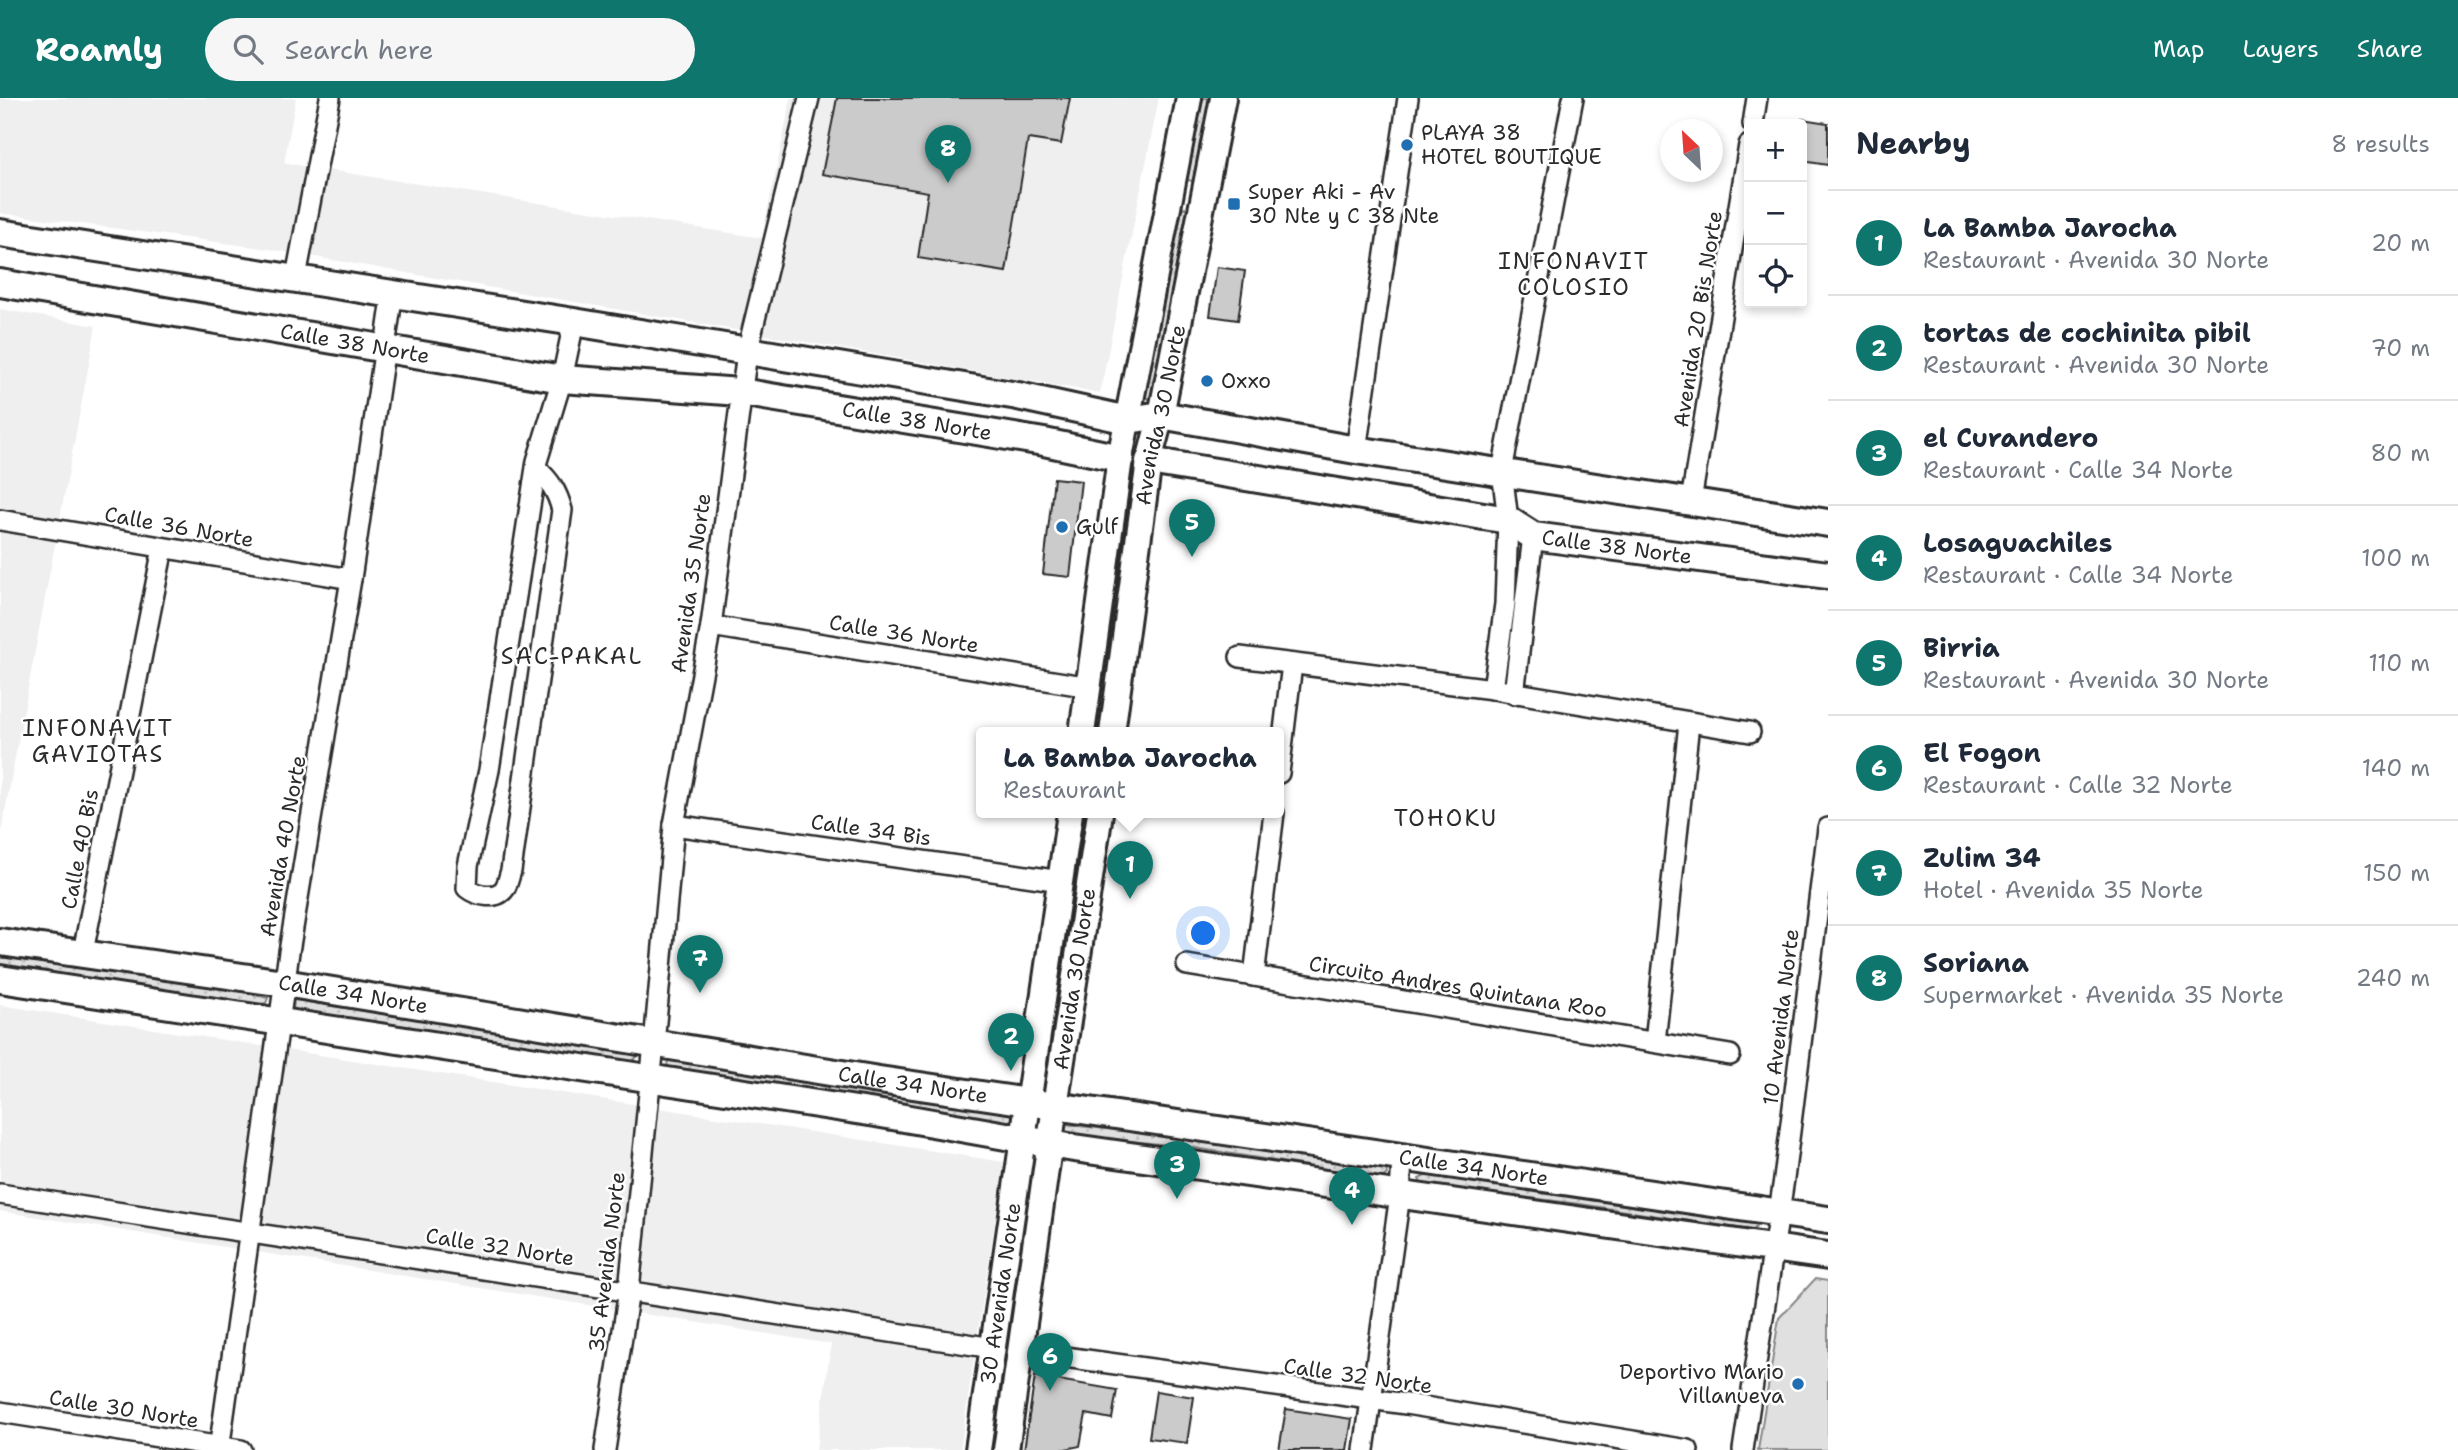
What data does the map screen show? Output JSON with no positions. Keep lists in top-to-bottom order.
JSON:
{
  "streets": {
    "main road": ["Calle 38 Norte", "Calle 34 Norte"],
    "street": [
      "Avenida 20 Bis Norte",
      "Avenida 30 Norte",
      "Calle 36 Norte",
      "Avenida 35 Norte",
      "Calle 34 Bis",
      "Avenida 40 Norte",
      "Calle 40 Bis",
      "Circuito Andres Quintana Roo",
      "10 Avenida Norte",
      "Calle 32 Norte",
      "35 Avenida Norte",
      "30 Avenida Norte",
      "Calle 30 Norte"
    ]
  },
  "crossings": [
    ["Avenida 20 Bis Norte", "Calle 38 Norte"],
    ["Calle 38 Norte", "Avenida 30 Norte"],
    ["Calle 38 Norte", "Avenida 35 Norte"],
    ["Calle 38 Norte", "Avenida 40 Norte"],
    ["Avenida 30 Norte", "Calle 36 Norte"],
    ["Avenida 30 Norte", "Calle 34 Bis"],
    ["Avenida 30 Norte", "Calle 34 Norte"],
    ["Avenida 30 Norte", "30 Avenida Norte"],
    ["Calle 36 Norte", "Avenida 35 Norte"],
    ["Calle 36 Norte", "Avenida 40 Norte"],
    ["Calle 36 Norte", "Calle 40 Bis"],
    ["Avenida 35 Norte", "Calle 34 Bis"],
    ["Avenida 35 Norte", "Calle 34 Norte"],
    ["Avenida 35 Norte", "35 Avenida Norte"],
    ["Avenida 40 Norte", "Calle 34 Norte"],
    ["Avenida 40 Norte", "Calle 32 Norte"],
    ["Avenida 40 Norte", "Calle 30 Norte"],
    ["Calle 40 Bis", "Calle 34 Norte"],
    ["Calle 34 Norte", "10 Avenida Norte"],
    ["Calle 34 Norte", "35 Avenida Norte"],
    ["Calle 34 Norte", "30 Avenida Norte"],
    ["Calle 32 Norte", "35 Avenida Norte"],
    ["Calle 32 Norte", "30 Avenida Norte"]
  ],
  "districts": [
    "INFONAVIT COLOSIO",
    "SAC-PAKAL",
    "INFONAVIT GAVIOTAS",
    "TOHOKU"
  ],
  "places": {
    "other": [
      "PLAYA 38 HOTEL BOUTIQUE",
      "Oxxo",
      "Gulf",
      "Deportivo Mario Villanueva"
    ],
    "transit": ["Super Aki - Av 30 Nte y C 38 Nte"]
  },
  "north": "top left",
  "page": {
    "header": "Roamly",
    "search": "Search here",
    "nav": ["Map", "Layers", "Share"],
    "heading": ["Nearby", "8 results"],
    "map_buttons": ["+", "−"],
    "pins": [
      "8",
      "5",
      "1",
      "7",
      "2",
      "3",
      "4",
      "6"
    ],
    "list": [
      {
        "mark": "1",
        "name": "La Bamba Jarocha",
        "note": "Restaurant · Avenida 30 Norte",
        "value": "20 m"
      },
      {
        "mark": "2",
        "name": "tortas de cochinita pibil",
        "note": "Restaurant · Avenida 30 Norte",
        "value": "70 m"
      },
      {
        "mark": "3",
        "name": "el Curandero",
        "note": "Restaurant · Calle 34 Norte",
        "value": "80 m"
      },
      {
        "mark": "4",
        "name": "Losaguachiles",
        "note": "Restaurant · Calle 34 Norte",
        "value": "100 m"
      },
      {
        "mark": "5",
        "name": "Birria",
        "note": "Restaurant · Avenida 30 Norte",
        "value": "110 m"
      },
      {
        "mark": "6",
        "name": "El Fogon",
        "note": "Restaurant · Calle 32 Norte",
        "value": "140 m"
      },
      {
        "mark": "7",
        "name": "Zulim 34",
        "note": "Hotel · Avenida 35 Norte",
        "value": "150 m"
      },
      {
        "mark": "8",
        "name": "Soriana",
        "note": "Supermarket · Avenida 35 Norte",
        "value": "240 m"
      }
    ],
    "popup": ["La Bamba Jarocha", "Restaurant"]
  }
}
